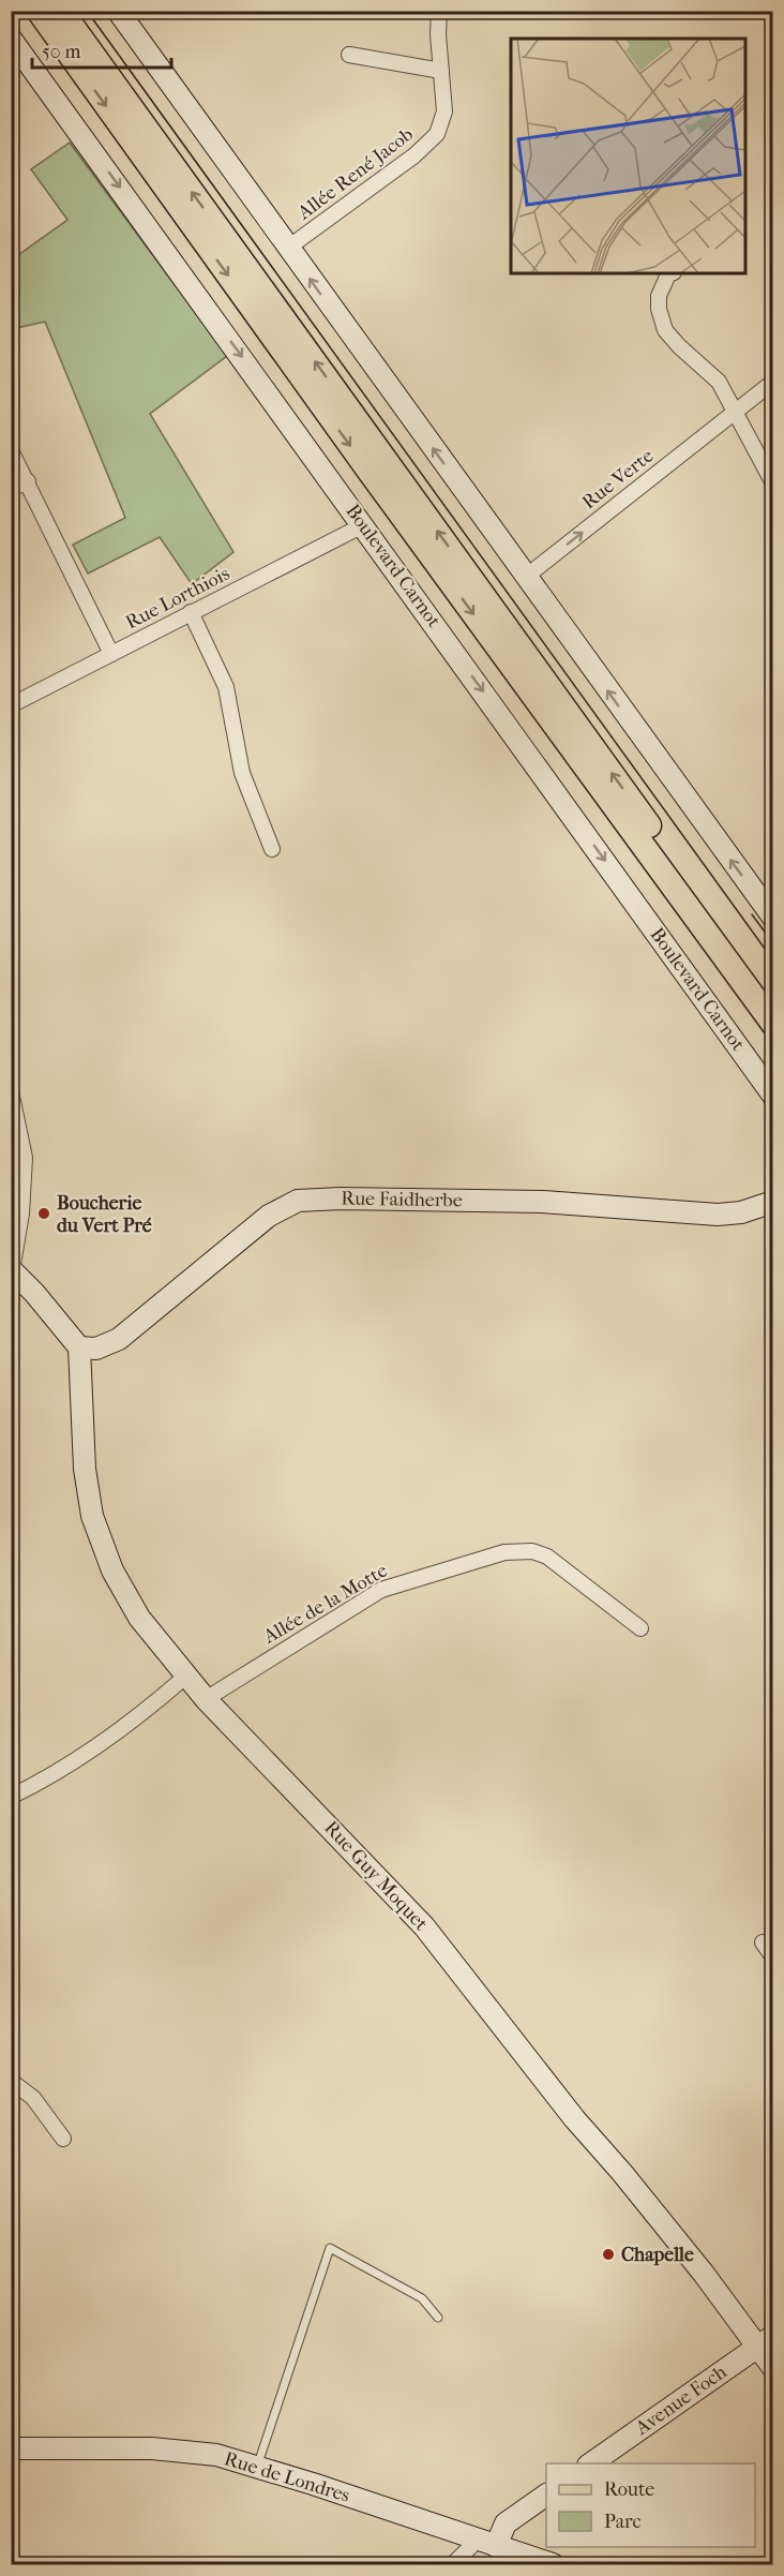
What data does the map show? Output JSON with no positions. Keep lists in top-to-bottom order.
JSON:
{
  "streets": {
    "main road": ["Boulevard Carnot"],
    "street": [
      "Allée René Jacob",
      "Rue Verte",
      "Rue Lorthiois",
      "Rue Faidherbe",
      "Allée de la Motte",
      "Rue Guy Moquet",
      "Avenue Foch",
      "Rue de Londres"
    ]
  },
  "crossings": [
    ["Boulevard Carnot", "Rue Lorthiois"],
    ["Rue Faidherbe", "Rue Guy Moquet"],
    ["Allée de la Motte", "Rue Guy Moquet"],
    ["Rue Guy Moquet", "Avenue Foch"]
  ],
  "one_way": ["Rue Verte"],
  "places": ["Boucherie du Vert Pré", "Chapelle"],
  "legend": ["Route", "Parc"],
  "scale_bar": "50 m"
}
